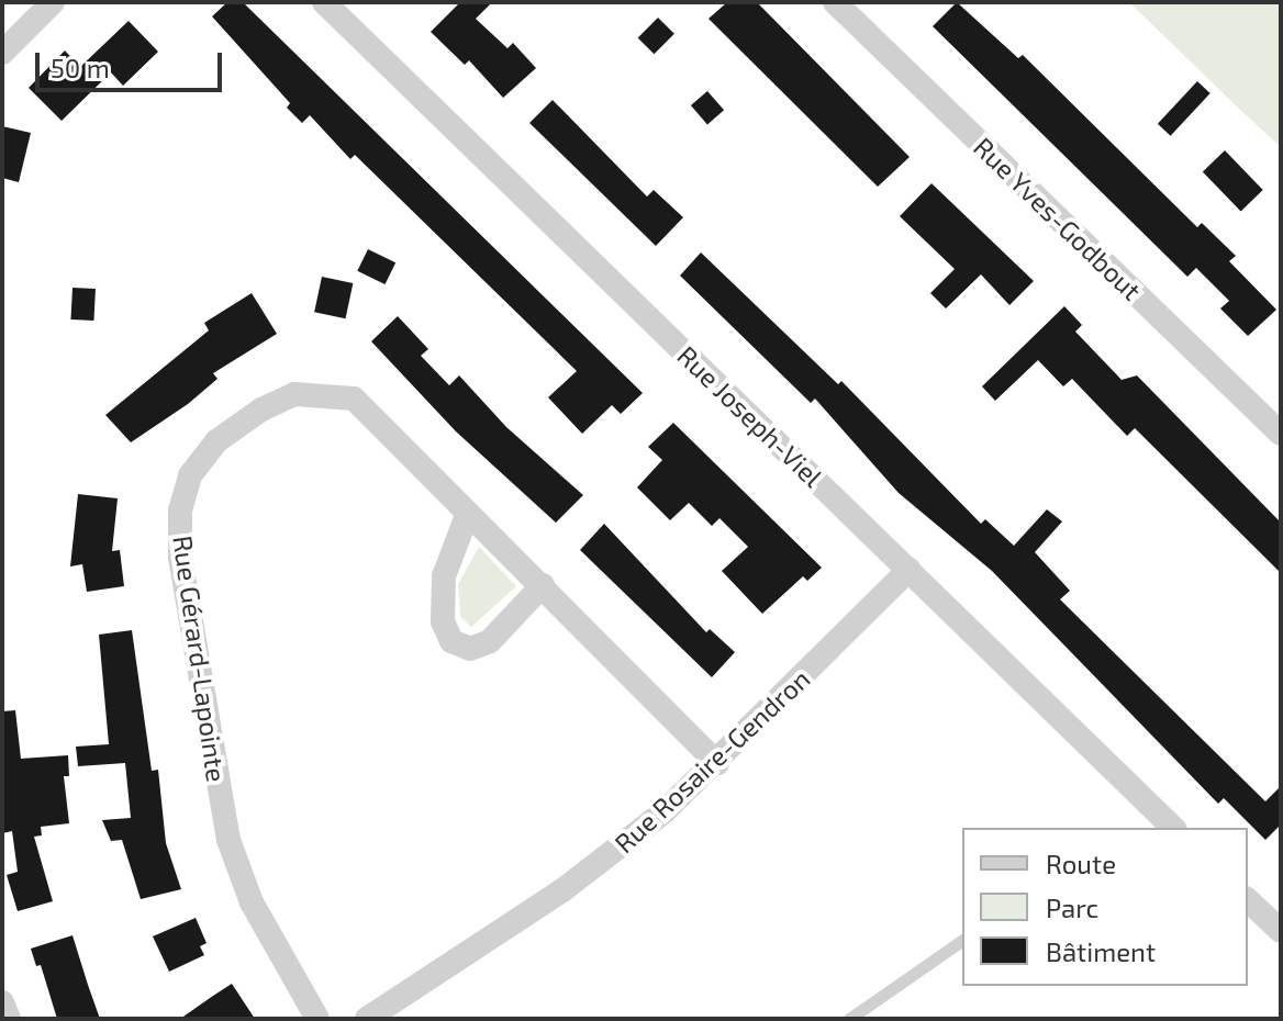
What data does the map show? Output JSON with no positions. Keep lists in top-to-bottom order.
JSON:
{
  "streets": {
    "street": [
      "Rue Yves-Godbout",
      "Rue Joseph-Viel",
      "Rue Gérard-Lapointe",
      "Rue Rosaire-Gendron"
    ]
  },
  "crossings": [
    ["Rue Joseph-Viel", "Rue Rosaire-Gendron"],
    ["Rue Gérard-Lapointe", "Rue Rosaire-Gendron"]
  ],
  "legend": ["Route", "Parc", "Bâtiment"],
  "scale_bar": "50 m"
}
